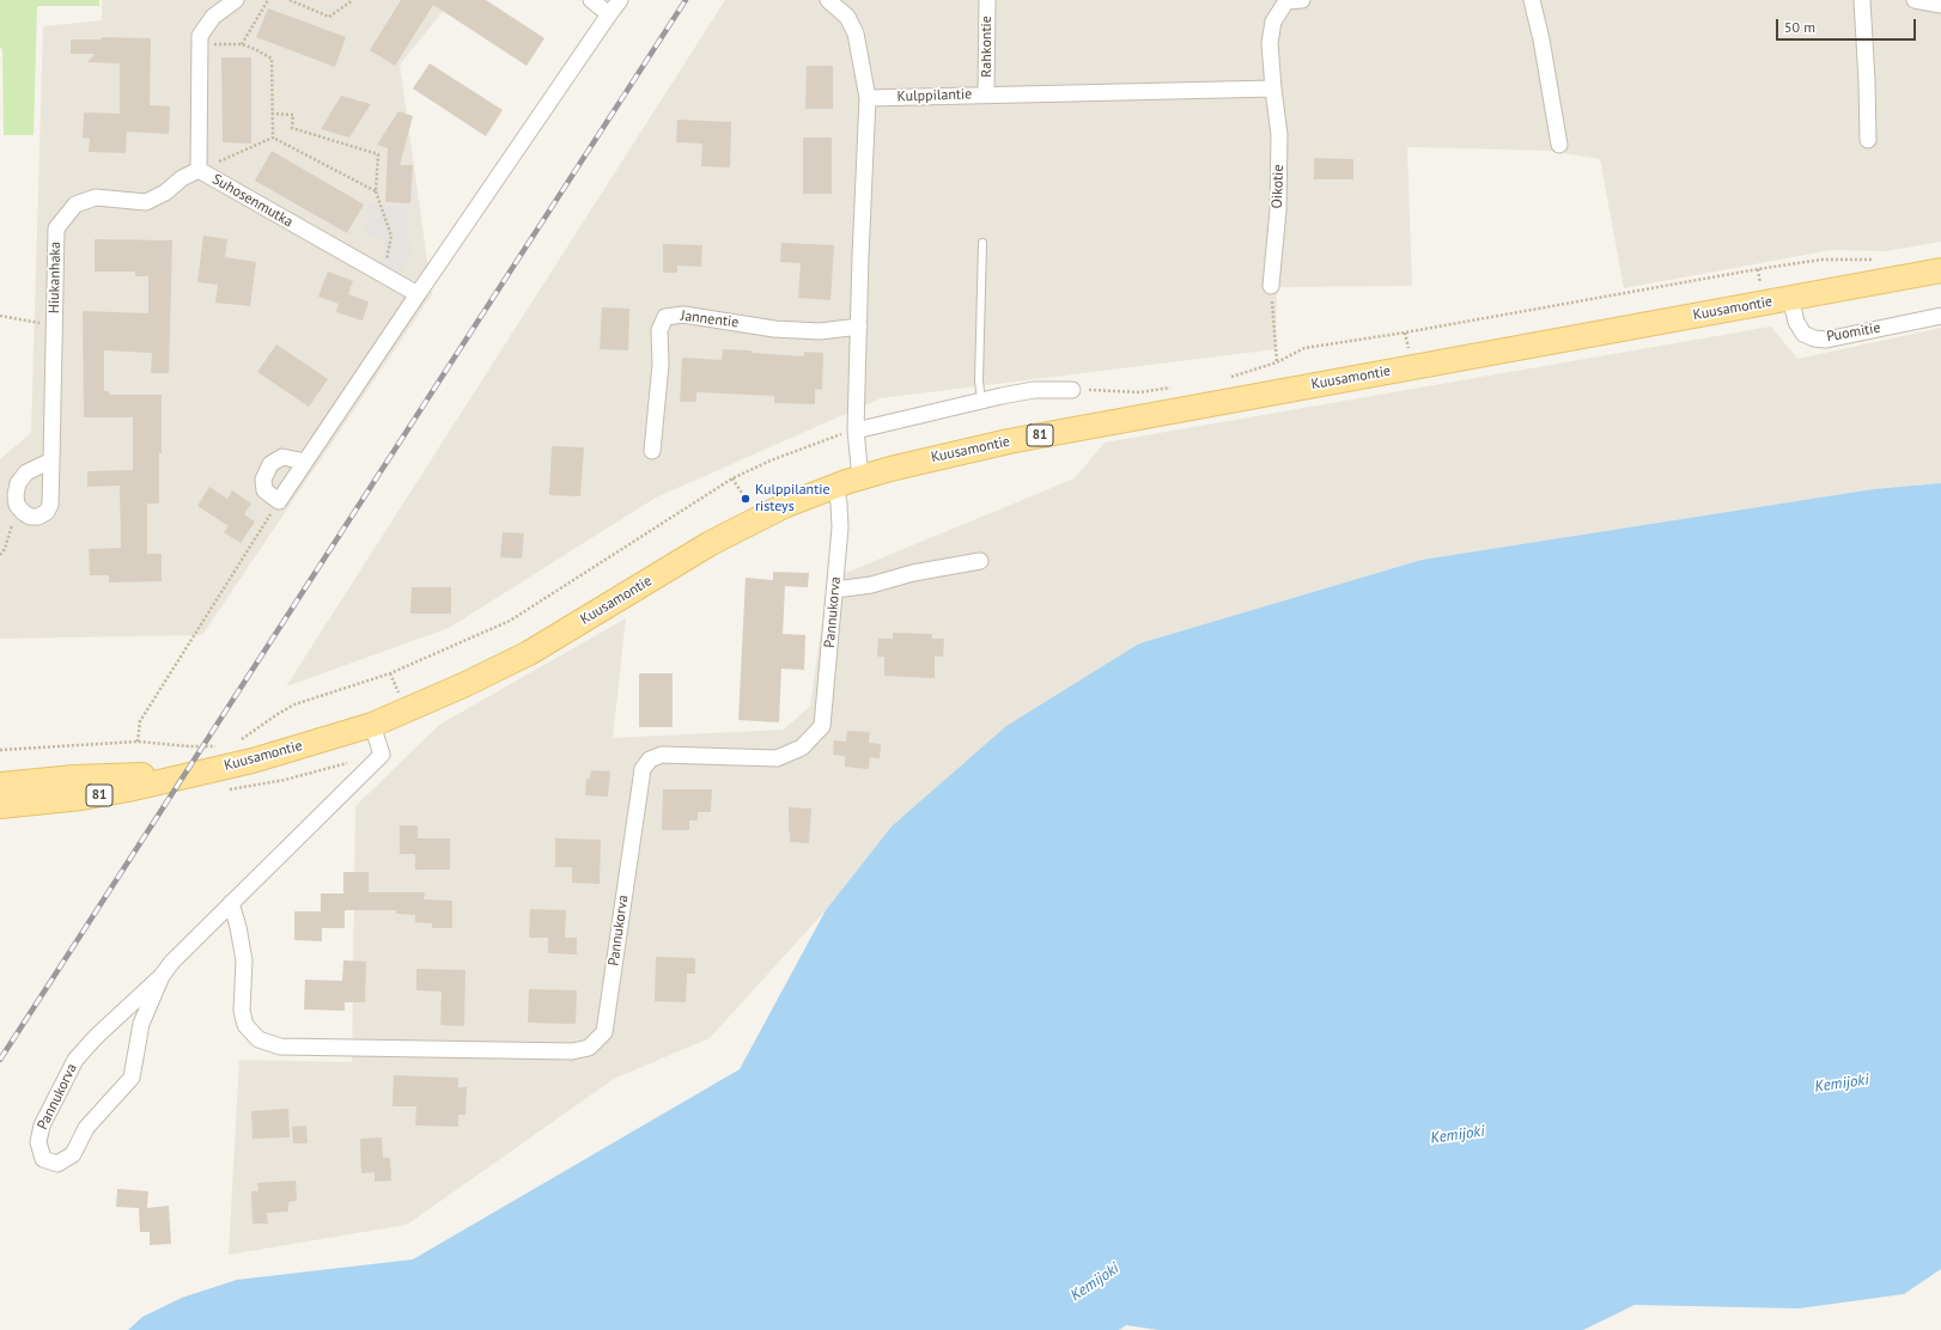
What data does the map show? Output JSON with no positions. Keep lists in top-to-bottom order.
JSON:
{
  "streets": {
    "main road": ["Kuusamontie", "81"],
    "street": [
      "Rahkontie",
      "Kulppilantie",
      "Oikotie",
      "Suhosenmutka",
      "Hiukanhaka",
      "Jannentie",
      "Puomitie",
      "Pannukorva"
    ]
  },
  "crossings": [
    ["Rahkontie", "Kulppilantie"],
    ["Kulppilantie", "Oikotie"],
    ["Suhosenmutka", "Hiukanhaka"],
    ["Kuusamontie", "Puomitie"],
    ["Kuusamontie", "Pannukorva"]
  ],
  "water": ["Kemijoki"],
  "places": ["Kulppilantie risteys"],
  "scale_bar": "50 m"
}
